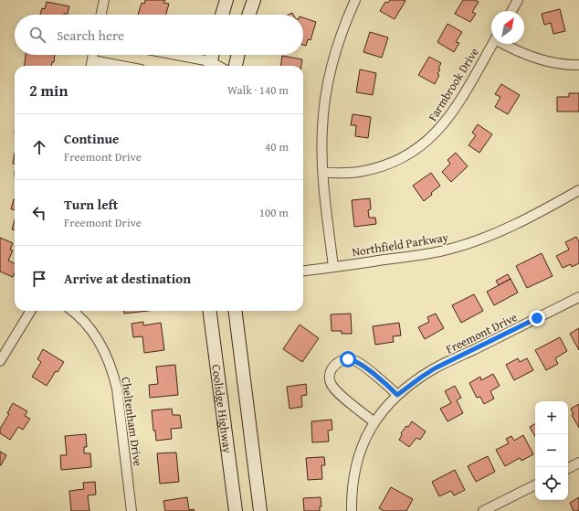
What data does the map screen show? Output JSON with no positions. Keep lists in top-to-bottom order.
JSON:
{
  "streets": {
    "main road": ["Coolidge Highway"],
    "street": [
      "Farmbrook Drive",
      "Northfield Parkway",
      "Freemont Drive",
      "Cheltenham Drive"
    ]
  },
  "north": "top right",
  "page": {
    "search": "Search here",
    "heading": ["2 min", "Walk · 140 m"],
    "list": [
      ["Continue", "Freemont Drive", "40 m"],
      ["Turn left", "Freemont Drive", "100 m"],
      "Arrive at destination"
    ],
    "map_buttons": ["+", "−"]
  }
}
